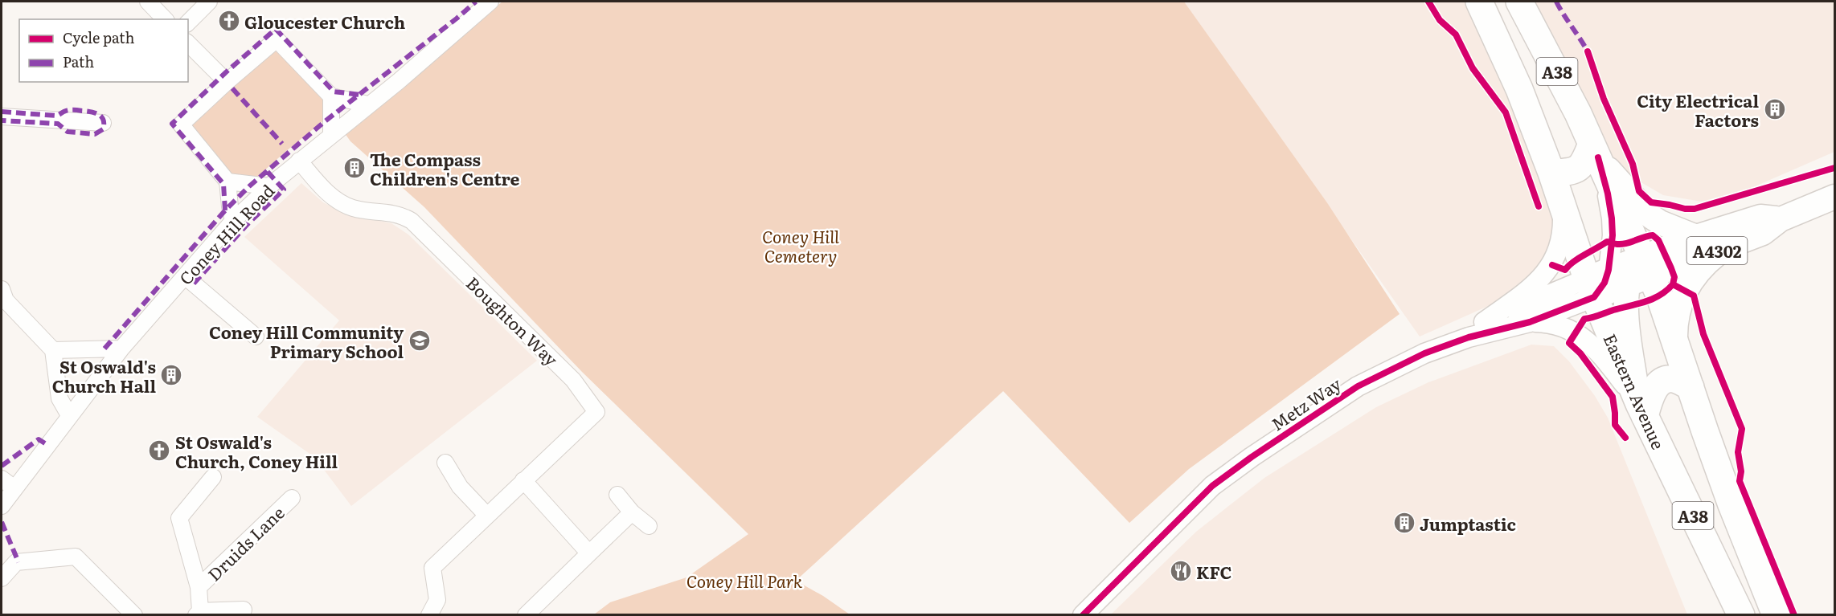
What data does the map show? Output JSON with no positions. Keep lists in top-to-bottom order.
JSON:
{
  "streets": {
    "highway": ["A38", "Eastern Avenue"],
    "main road": ["A4302", "Metz Way"],
    "street": ["Coney Hill Road", "Boughton Way", "Druids Lane"]
  },
  "crossings": [
    ["A38", "Metz Way"],
    ["Coney Hill Road", "Boughton Way"],
    ["Eastern Avenue", "Metz Way"]
  ],
  "parks": ["Coney Hill Cemetery", "Coney Hill Park"],
  "places": {
    "church": ["Gloucester Church", "St Oswald's Church, Coney Hill"],
    "building": [
      "City Electrical Factors",
      "The Compass Children's Centre",
      "St Oswald's Church Hall",
      "Jumptastic"
    ],
    "school or university": ["Coney Hill Community Primary School"],
    "restaurant": ["KFC"]
  },
  "legend": ["Cycle path", "Path"]
}
